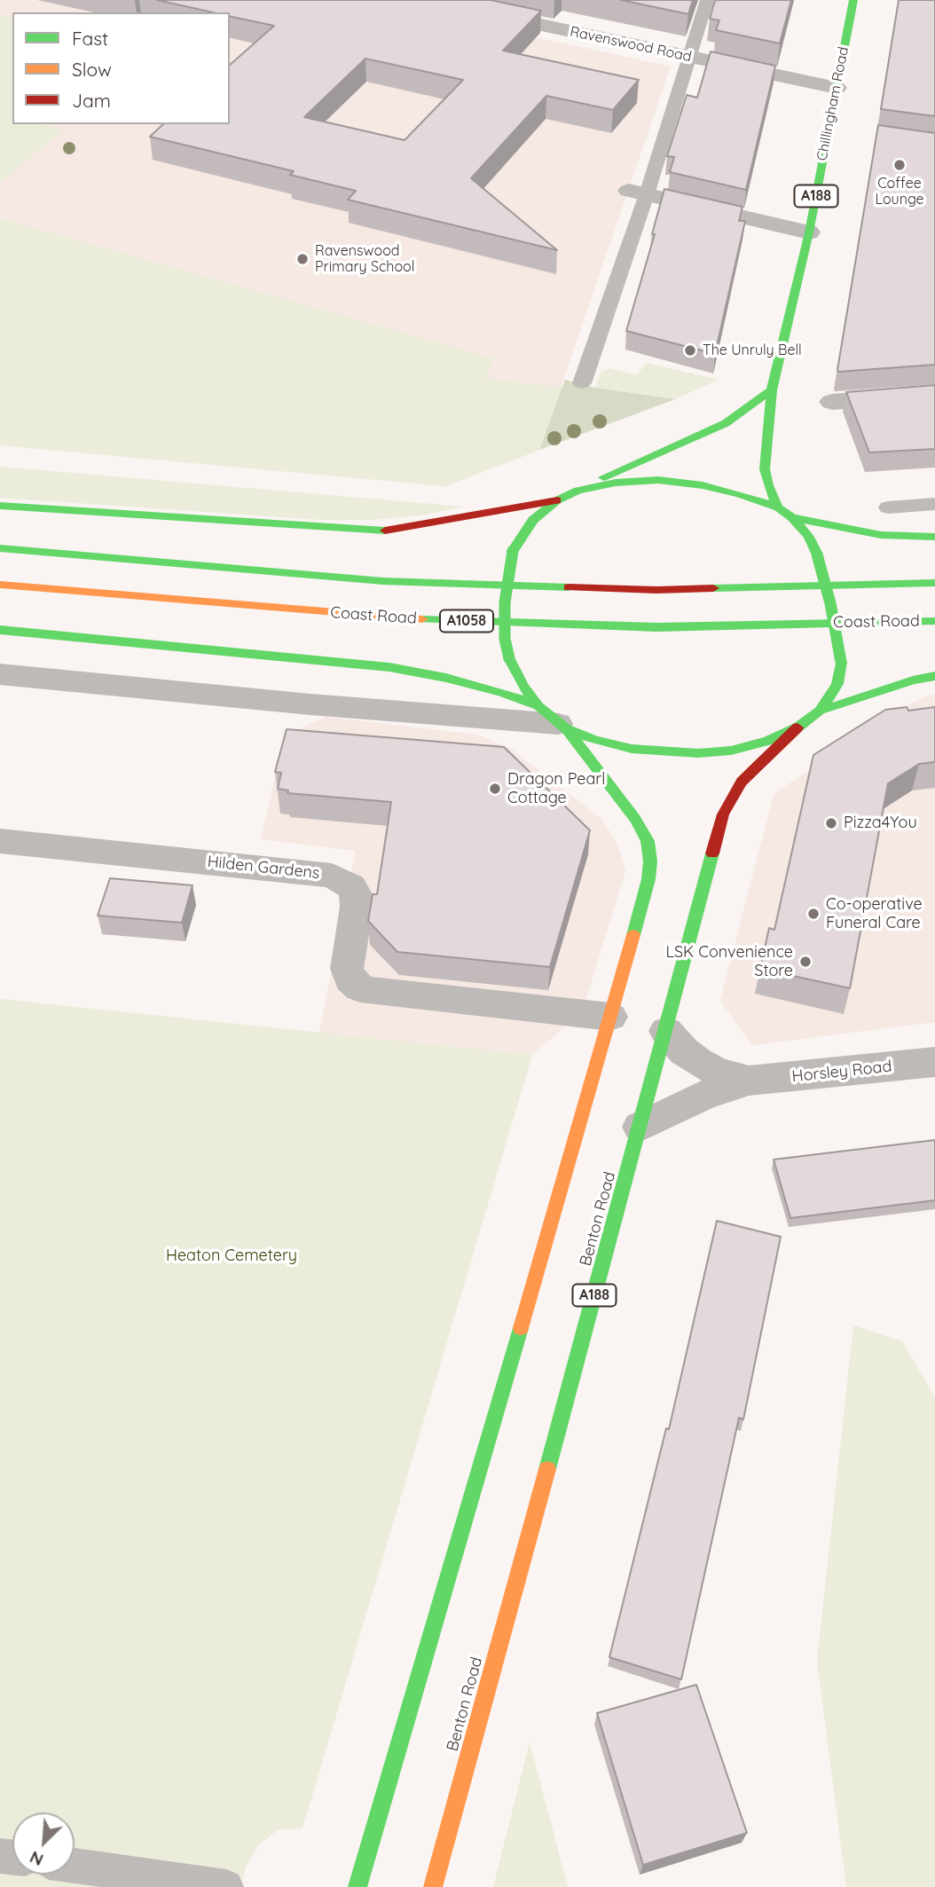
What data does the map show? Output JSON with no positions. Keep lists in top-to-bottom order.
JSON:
{
  "streets": {
    "main road": [
      "Chillingham Road",
      "A188",
      "Coast Road",
      "A1058",
      "Benton Road"
    ],
    "street": ["Ravenswood Road", "Hilden Gardens", "Horsley Road"]
  },
  "crossings": [
    ["Ravenswood Road", "Chillingham Road"],
    ["Horsley Road", "Benton Road"]
  ],
  "parks": ["Heaton Cemetery"],
  "places": [
    "Coffee Lounge",
    "Ravenswood Primary School",
    "The Unruly Bell",
    "Dragon Pearl Cottage",
    "Pizza4You",
    "Co-operative Funeral Care",
    "LSK Convenience Store"
  ],
  "legend": ["Fast", "Slow", "Jam"],
  "north": "bottom left"
}
